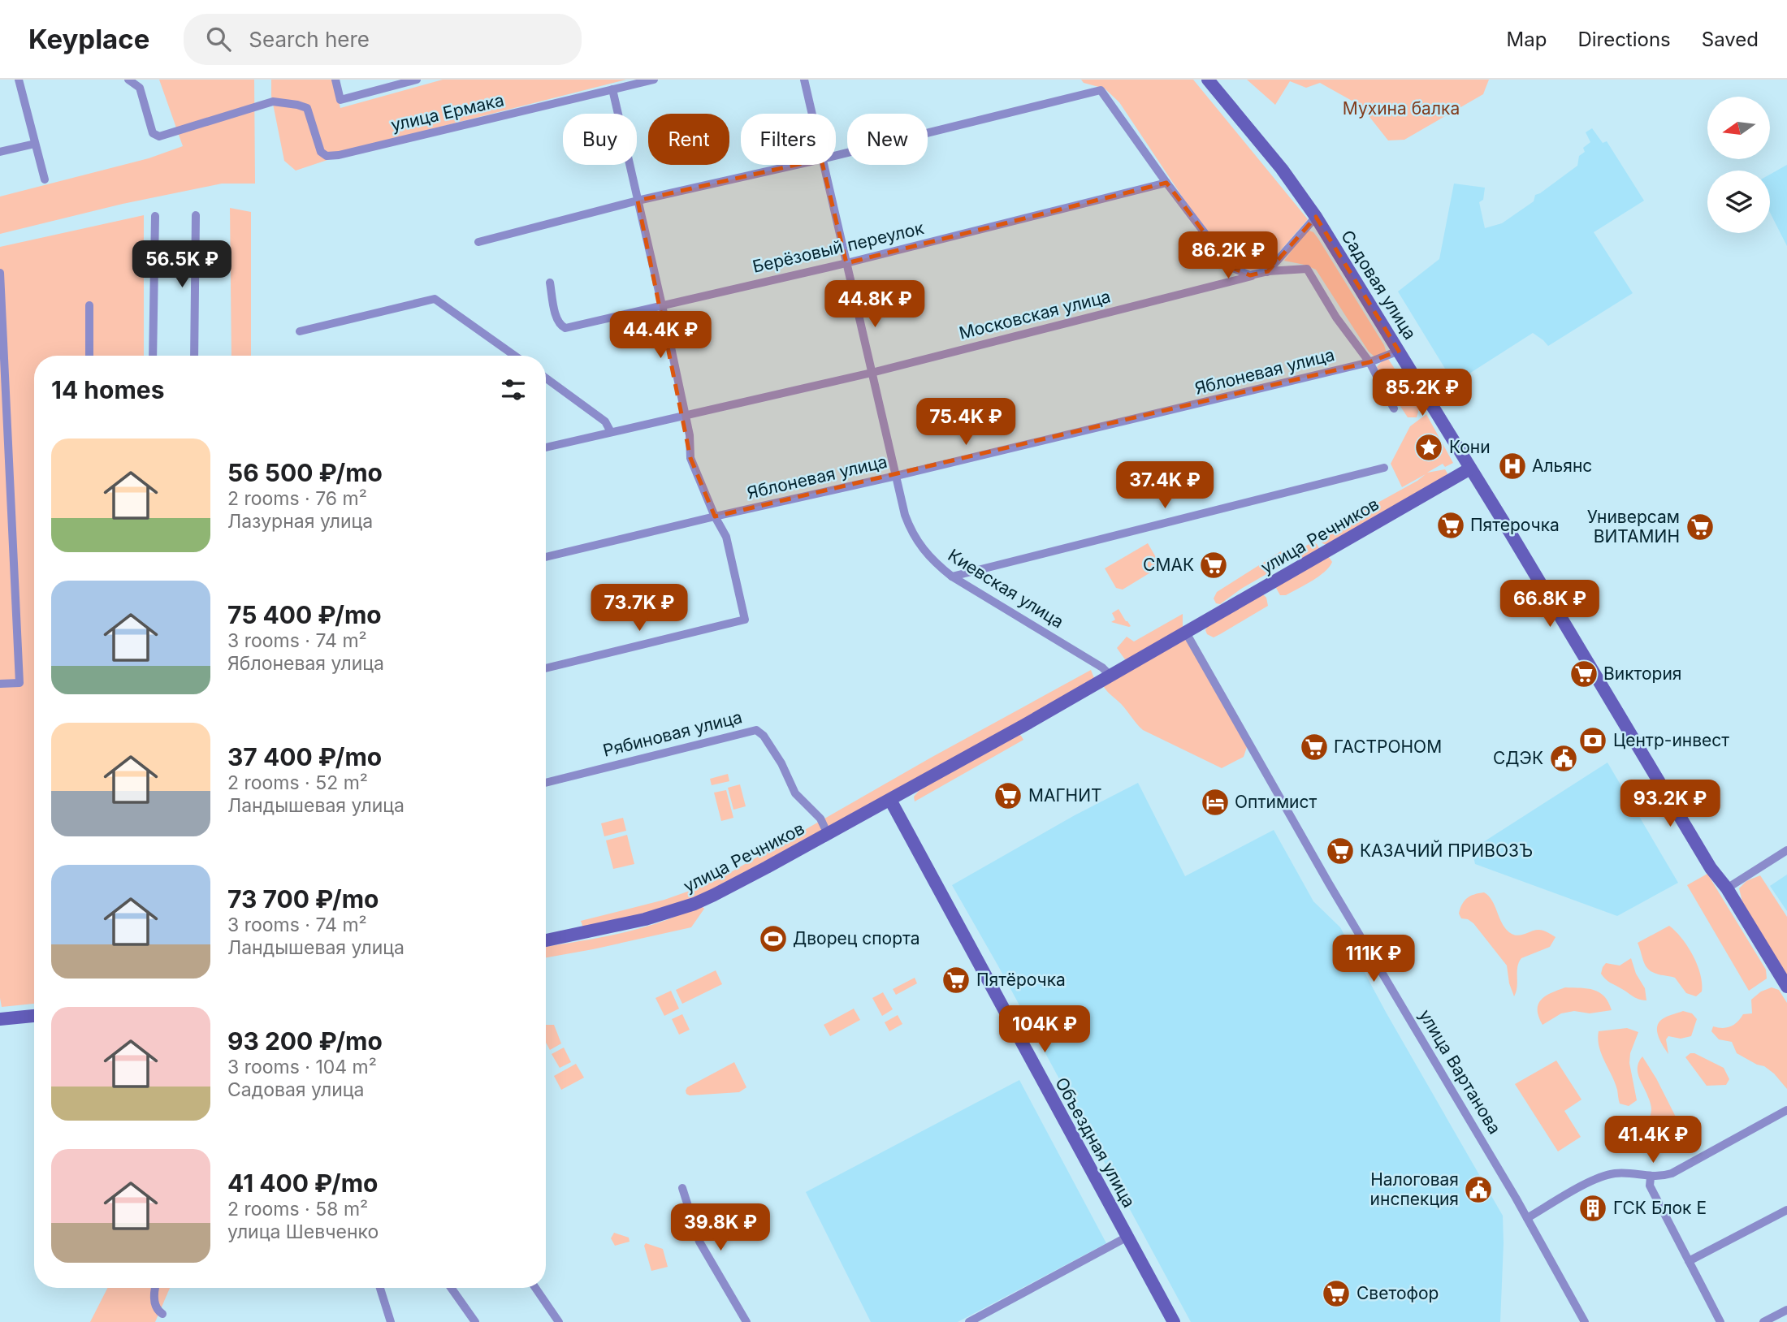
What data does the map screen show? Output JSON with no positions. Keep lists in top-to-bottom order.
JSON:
{
  "streets": {
    "main road": ["Садовая улица", "улица Речников", "Объездная улица"],
    "street": [
      "улица Ермака",
      "Берёзовый переулок",
      "Московская улица",
      "Яблоневая улица",
      "Киевская улица",
      "Рябиновая улица",
      "улица Вартанова"
    ]
  },
  "crossings": [
    ["Берёзовый переулок", "Киевская улица"],
    ["Садовая улица", "Яблоневая улица"],
    ["Садовая улица", "улица Речников"],
    ["Московская улица", "Киевская улица"],
    ["Яблоневая улица", "Киевская улица"],
    ["улица Речников", "Киевская улица"],
    ["улица Речников", "Рябиновая улица"],
    ["улица Речников", "улица Вартанова"],
    ["улица Речников", "Объездная улица"]
  ],
  "parks": ["Мухина балка"],
  "places": {
    "place": ["Кони"],
    "hospital": ["Альянс"],
    "supermarket": [
      "Пятерочка",
      "Универсам ВИТАМИН",
      "СМАК",
      "Виктория",
      "ГАСТРОНОМ",
      "МАГНИТ",
      "КАЗАЧИЙ ПРИВОЗЪ",
      "Пятёрочка",
      "Светофор"
    ],
    "bank": ["Центр-инвест"],
    "public building": ["СДЭК", "Налоговая инспекция"],
    "hotel": ["Оптимист"],
    "sports": ["Дворец спорта"],
    "building": ["ГСК Блок Е"]
  },
  "north": "left",
  "page": {
    "header": "Keyplace",
    "search": "Search here",
    "nav": ["Map", "Directions", "Saved"],
    "chip": [
      "Buy",
      "Rent",
      "Filters",
      "New"
    ],
    "price": [
      "86.2K ₽",
      "56.5K ₽",
      "44.8K ₽",
      "44.4K ₽",
      "85.2K ₽",
      "75.4K ₽",
      "37.4K ₽",
      "66.8K ₽",
      "73.7K ₽",
      "93.2K ₽",
      "111K ₽",
      "104K ₽",
      "41.4K ₽",
      "39.8K ₽"
    ],
    "heading": "14 homes",
    "list": [
      {
        "name": "56 500 ₽/mo",
        "note": "2 rooms · 76 m² · Лазурная улица"
      },
      {
        "name": "75 400 ₽/mo",
        "note": "3 rooms · 74 m² · Яблоневая улица"
      },
      {
        "name": "37 400 ₽/mo",
        "note": "2 rooms · 52 m² · Ландышевая улица"
      },
      {
        "name": "73 700 ₽/mo",
        "note": "3 rooms · 74 m² · Ландышевая улица"
      },
      {
        "name": "93 200 ₽/mo",
        "note": "3 rooms · 104 m² · Садовая улица"
      },
      {
        "name": "41 400 ₽/mo",
        "note": "2 rooms · 58 m² · улица Шевченко"
      }
    ]
  }
}
